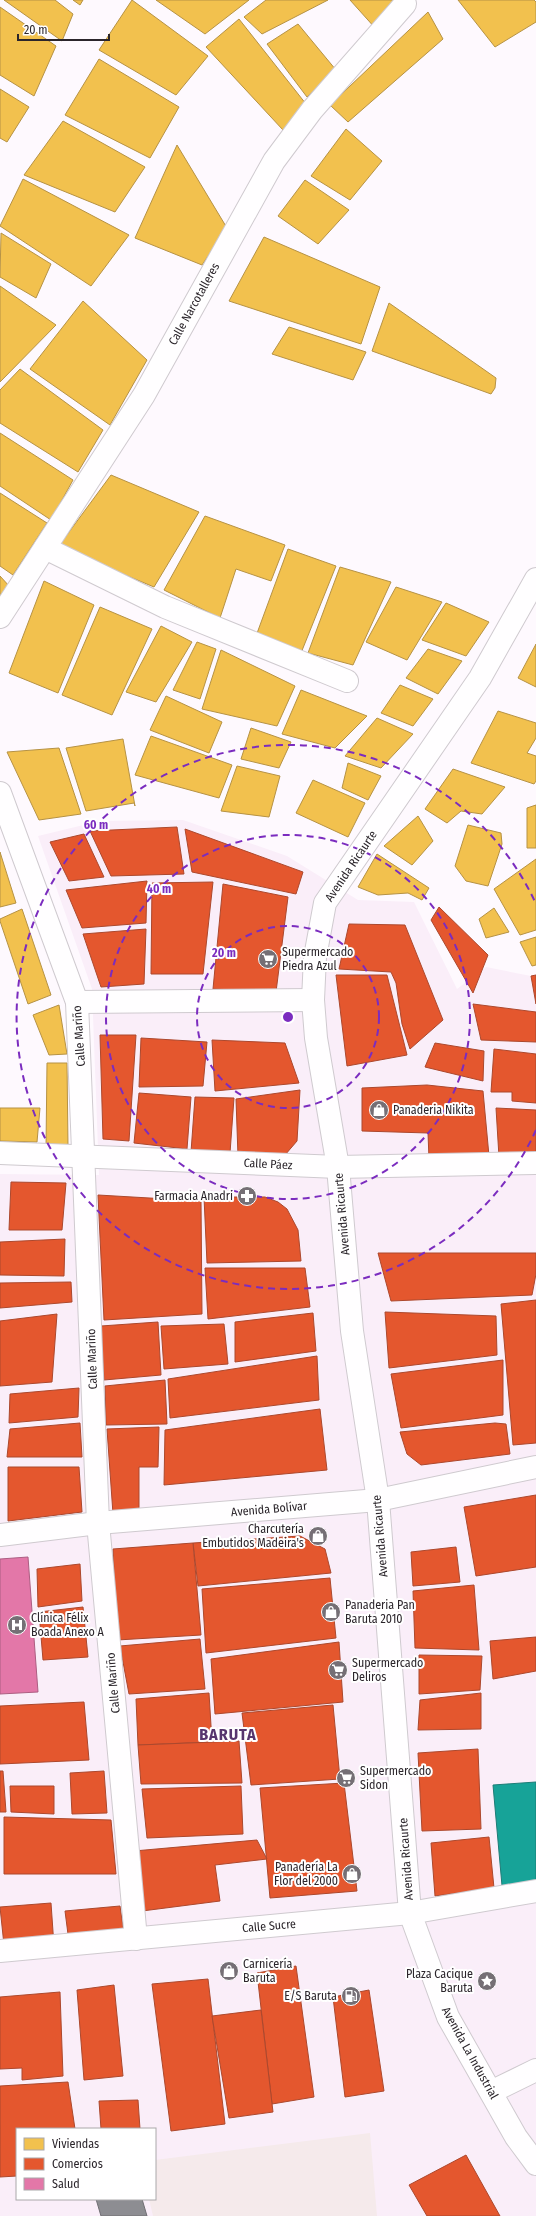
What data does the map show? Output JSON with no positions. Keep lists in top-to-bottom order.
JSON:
{
  "streets": {
    "street": [
      "Calle Narcotalleres",
      "Avenida Ricaurte",
      "Calle Mariño",
      "Calle Páez",
      "Avenida Bolívar",
      "Calle Sucre",
      "Avenida La Industrial"
    ]
  },
  "crossings": [
    ["Avenida Ricaurte", "Calle Páez"],
    ["Avenida Ricaurte", "Avenida Bolívar"],
    ["Avenida Ricaurte", "Calle Sucre"],
    ["Avenida Ricaurte", "Avenida La Industrial"],
    ["Calle Mariño", "Calle Páez"],
    ["Calle Mariño", "Avenida Bolívar"],
    ["Calle Mariño", "Calle Sucre"],
    ["Calle Sucre", "Avenida La Industrial"]
  ],
  "districts": ["BARUTA"],
  "places": {
    "supermarket": ["Supermercado Piedra Azul", "Supermercado Deliros", "Supermercado Sidon"],
    "shop": [
      "Panaderia Nikita",
      "Charcutería Embutidos Madeira's",
      "Panaderia Pan Baruta 2010",
      "Panadería La Flor del 2000",
      "Carnicería Baruta"
    ],
    "pharmacy": ["Farmacia Anadri"],
    "hospital": ["Clínica Félix Boada Anexo A"],
    "place": ["Plaza Cacique Baruta"],
    "fuel station": ["E/S Baruta"]
  },
  "legend": ["Viviendas", "Comercios", "Salud"],
  "scale_bar": "20 m",
  "rings": ["60 m", "40 m", "20 m"]
}
